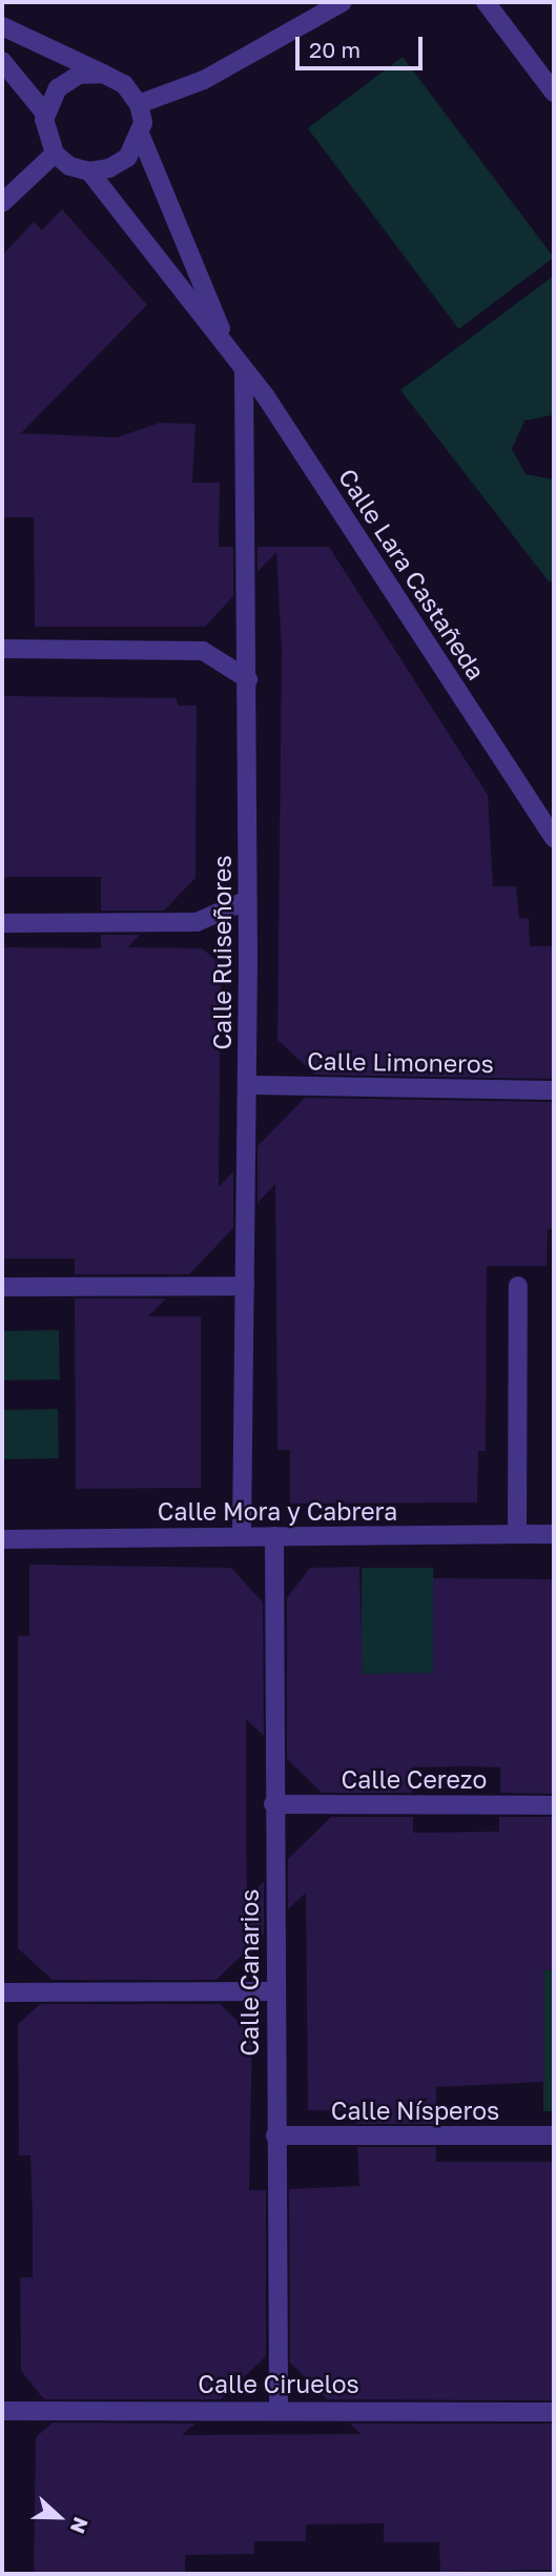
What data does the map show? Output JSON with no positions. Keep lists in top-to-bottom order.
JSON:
{
  "streets": {
    "street": [
      "Calle Lara Castañeda",
      "Calle Ruiseñores",
      "Calle Limoneros",
      "Calle Mora y Cabrera",
      "Calle Cerezo",
      "Calle Canarios",
      "Calle Nísperos",
      "Calle Ciruelos"
    ]
  },
  "crossings": [
    ["Calle Lara Castañeda", "Calle Ruiseñores"],
    ["Calle Ruiseñores", "Calle Limoneros"],
    ["Calle Ruiseñores", "Calle Mora y Cabrera"],
    ["Calle Mora y Cabrera", "Calle Canarios"],
    ["Calle Cerezo", "Calle Canarios"],
    ["Calle Canarios", "Calle Nísperos"],
    ["Calle Canarios", "Calle Ciruelos"]
  ],
  "scale_bar": "20 m",
  "north": "right"
}
